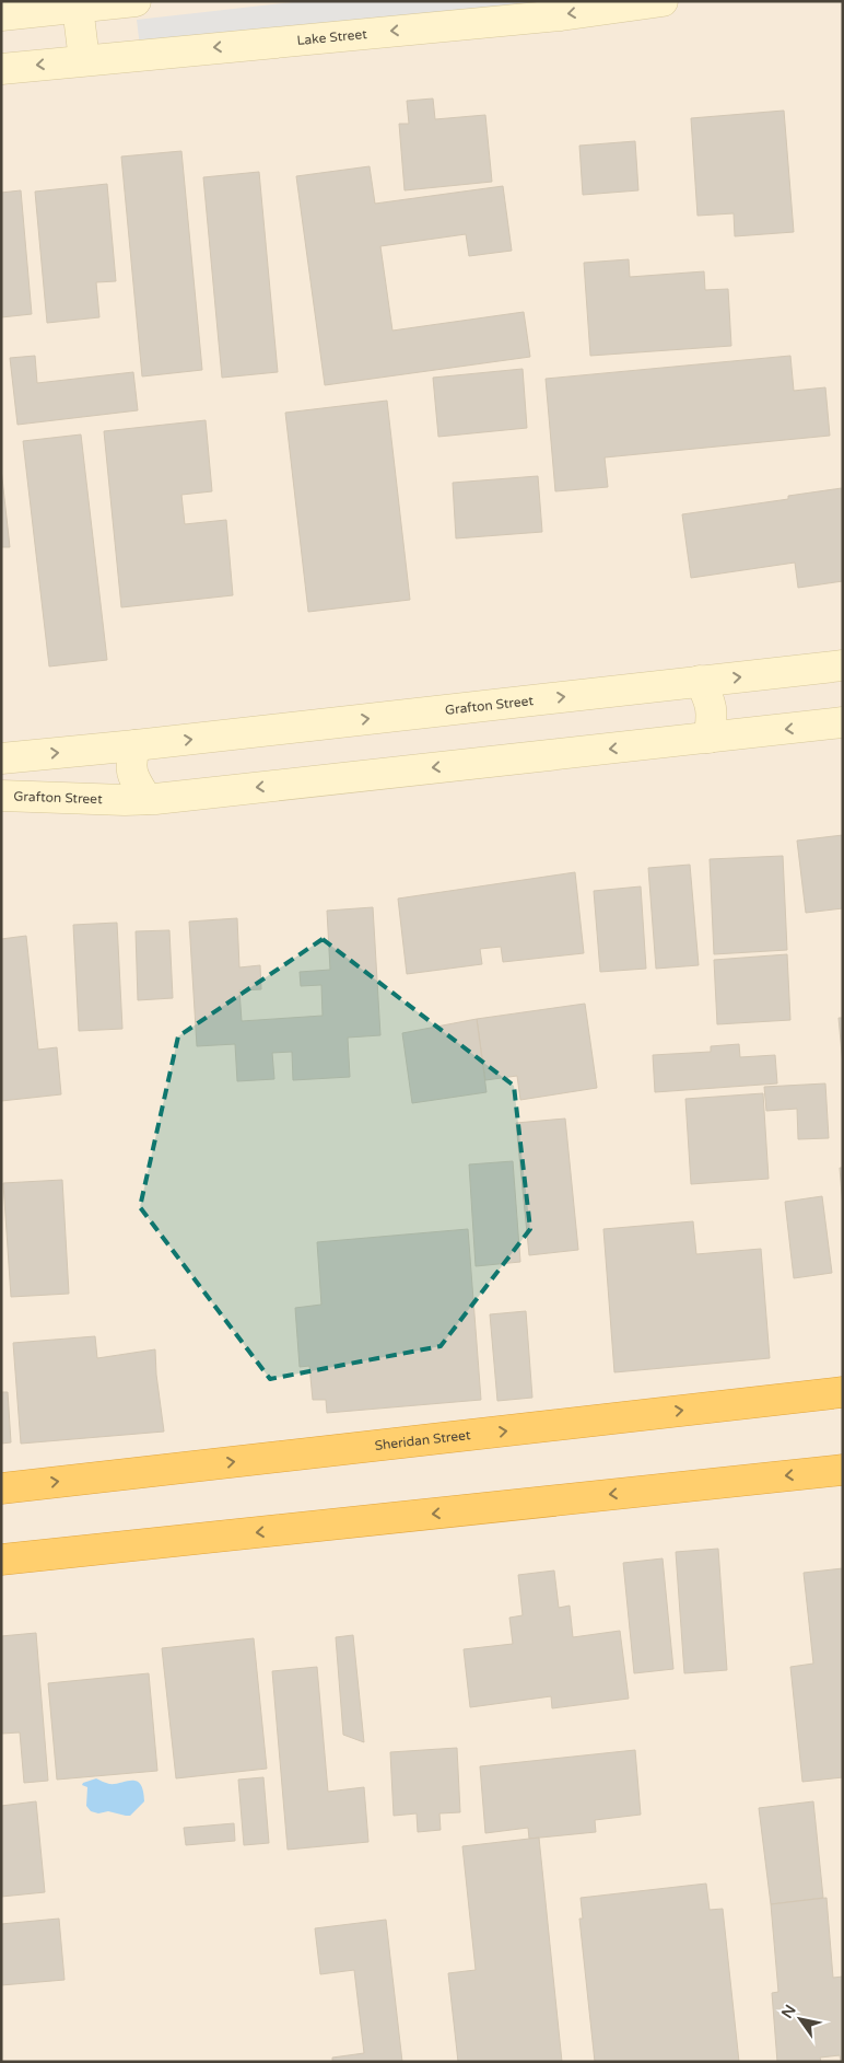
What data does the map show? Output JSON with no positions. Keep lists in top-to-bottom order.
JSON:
{
  "streets": {
    "highway": ["Sheridan Street"],
    "street": ["Lake Street", "Grafton Street"]
  },
  "one_way": ["Lake Street"],
  "north": "top left"
}
